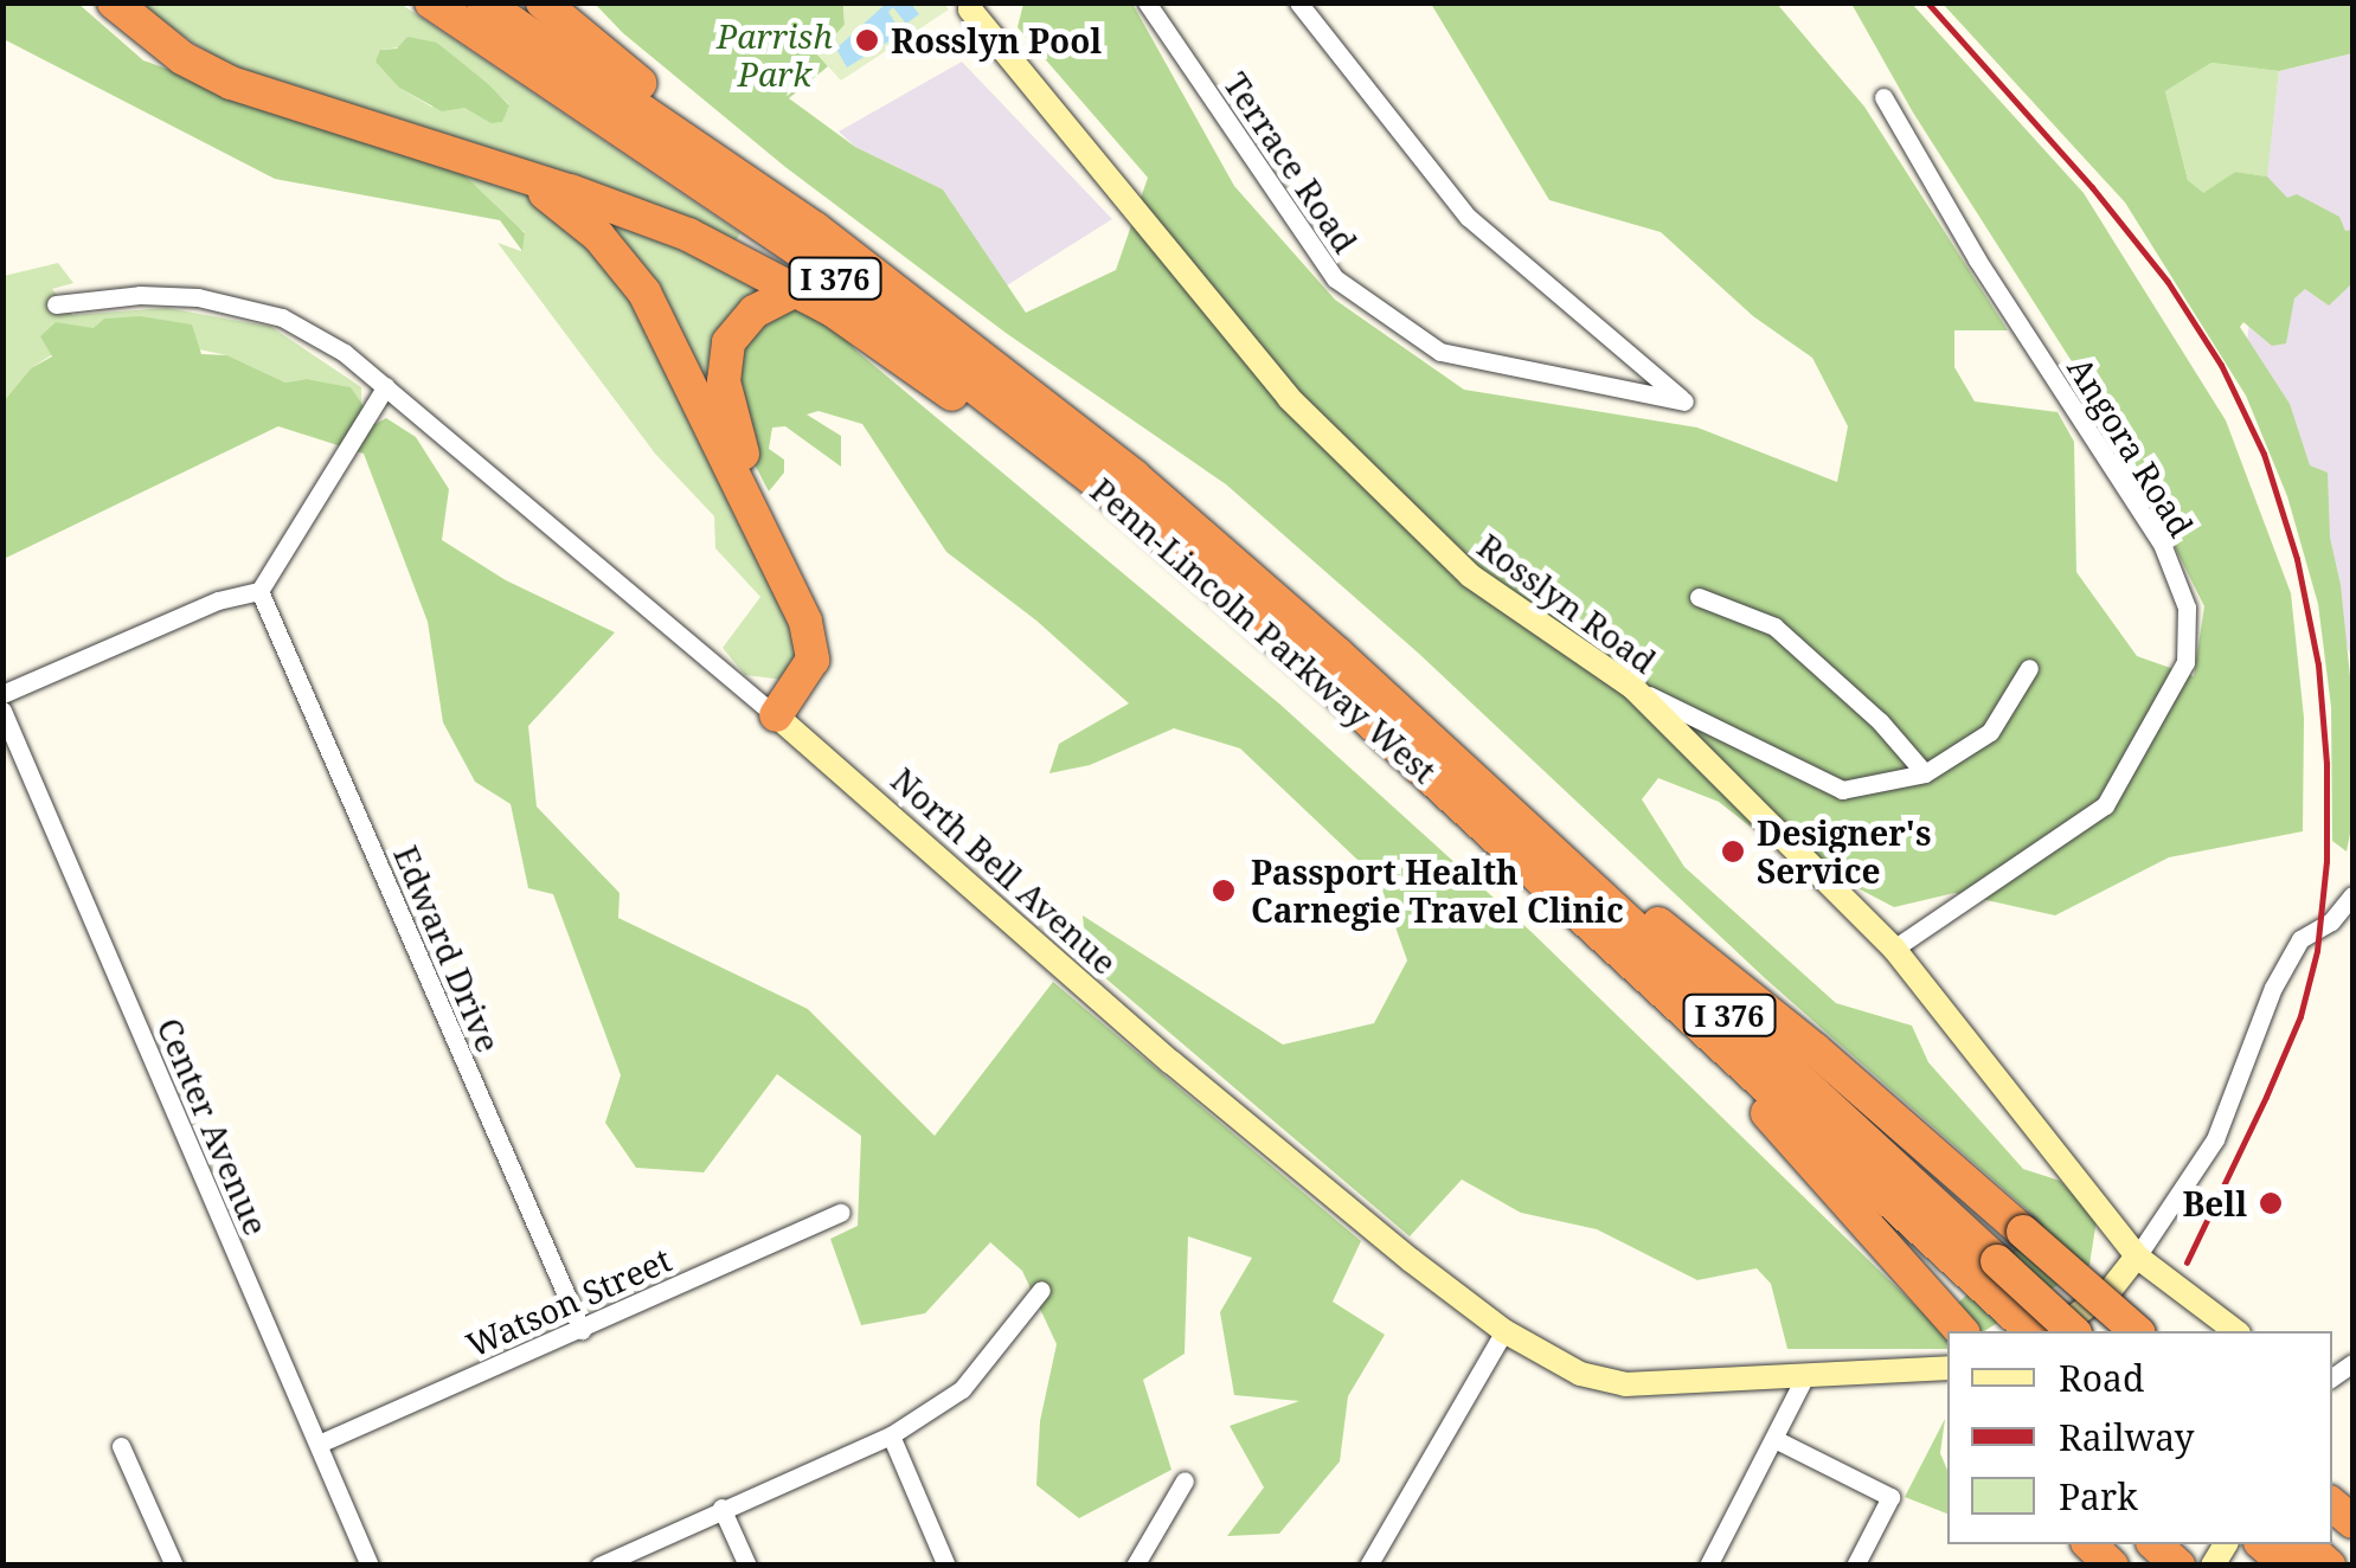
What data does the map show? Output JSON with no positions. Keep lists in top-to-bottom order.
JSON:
{
  "streets": {
    "highway": ["I 376", "Penn-Lincoln Parkway West"],
    "street": [
      "Terrace Road",
      "Angora Road",
      "Rosslyn Road",
      "North Bell Avenue",
      "Edward Drive",
      "Center Avenue",
      "Watson Street"
    ]
  },
  "crossings": [
    ["Angora Road", "Rosslyn Road"],
    ["Edward Drive", "Watson Street"],
    ["Center Avenue", "Watson Street"]
  ],
  "parks": ["Parrish Park"],
  "places": [
    "Rosslyn Pool",
    "Designer's Service",
    "Passport Health Carnegie Travel Clinic",
    "Bell"
  ],
  "legend": ["Road", "Railway", "Park"]
}
